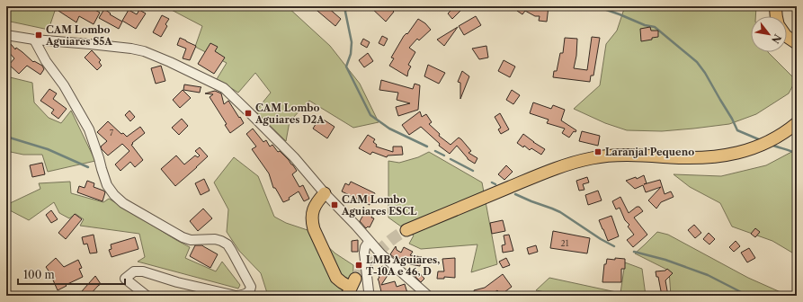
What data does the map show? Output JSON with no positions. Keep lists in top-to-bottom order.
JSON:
{
  "places": {
    "transit": [
      "CAM Lombo Aguiares S5A",
      "CAM Lombo Aguiares D2A",
      "Laranjal Pequeno",
      "CAM Lombo Aguiares ESCL",
      "LMB Aguiares, T-10A e 46, D"
    ]
  },
  "house_numbers": ["7", "21"],
  "scale_bar": "100 m",
  "north": "bottom right"
}
